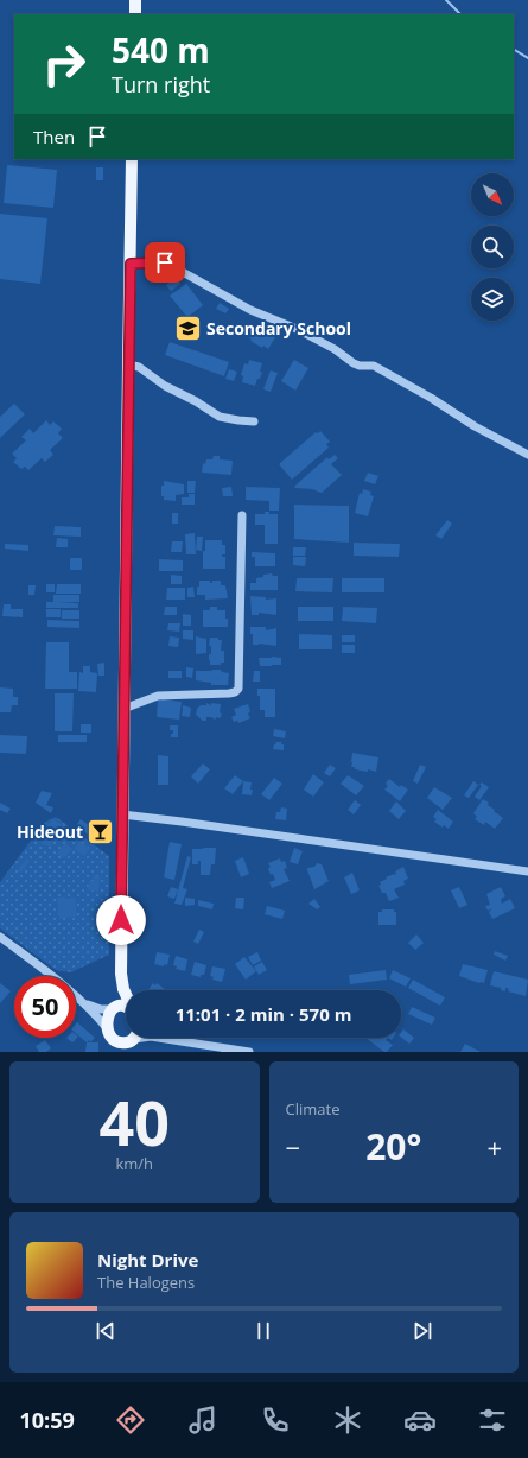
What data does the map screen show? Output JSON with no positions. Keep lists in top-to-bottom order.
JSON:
{
  "places": {
    "school or university": ["Secondary School"],
    "bar": ["Hideout"]
  },
  "north": "bottom right",
  "page": {
    "turn": ["540 m", "Turn right"],
    "then": "Then",
    "limit": "50",
    "trip": "11:01 · 2 min · 570 m",
    "tile": [
      ["40", "km/h"],
      "Climate"
    ],
    "heat": ["−", "20°", "+"],
    "song": ["Night Drive", "The Halogens"],
    "tabs": "10:59"
  }
}
